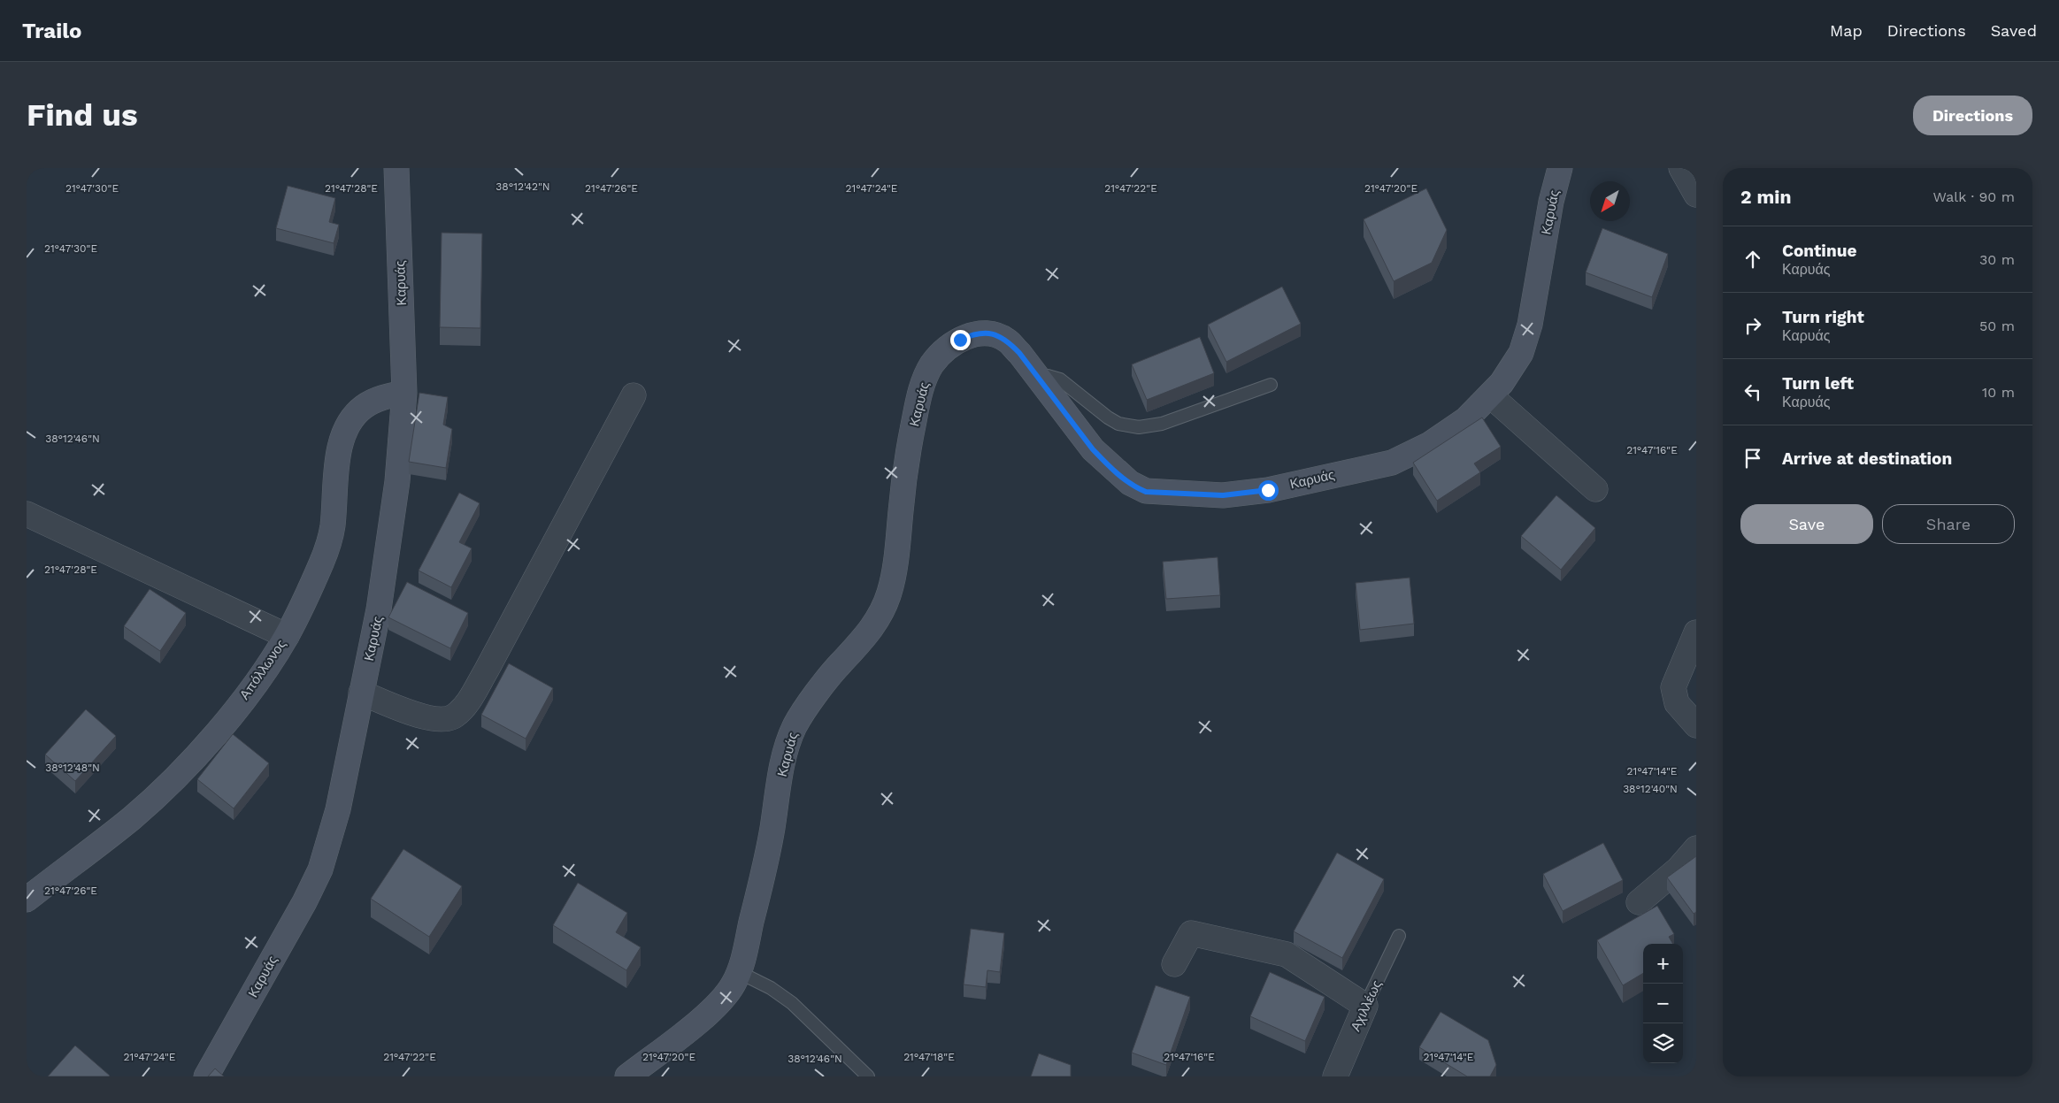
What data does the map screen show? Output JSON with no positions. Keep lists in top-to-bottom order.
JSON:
{
  "streets": {
    "main road": ["Καρυάς", "Απόλλωνος"],
    "street": ["Αχιλλέως"]
  },
  "crossings": [
    ["Καρυάς", "Απόλλωνος"]
  ],
  "north": "bottom left",
  "page": {
    "header": "Trailo",
    "nav": ["Map", "Directions", "Saved"],
    "buttons": [
      "Directions",
      ["Save", "Share"]
    ],
    "title": "Find us",
    "heading": ["2 min", "Walk · 90 m"],
    "list": [
      ["Continue", "Καρυάς", "30 m"],
      ["Turn right", "Καρυάς", "50 m"],
      ["Turn left", "Καρυάς", "10 m"],
      "Arrive at destination"
    ],
    "map_buttons": ["+", "−"]
  },
  "coordinates": [
    "38°12'42\"N",
    "21°47'30\"E",
    "21°47'28\"E",
    "21°47'26\"E",
    "21°47'24\"E",
    "21°47'22\"E",
    "21°47'20\"E",
    "38°12'46\"N",
    "21°47'16\"E",
    "38°12'48\"N",
    "21°47'14\"E",
    "38°12'40\"N",
    "21°47'18\"E"
  ]
}
